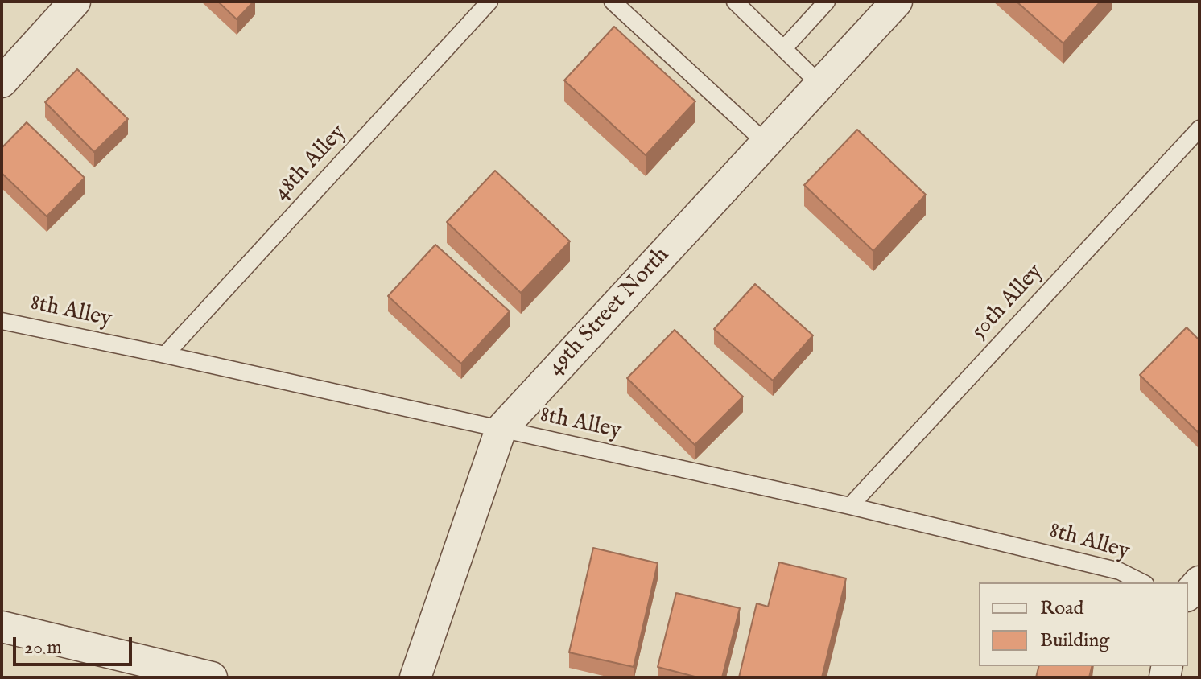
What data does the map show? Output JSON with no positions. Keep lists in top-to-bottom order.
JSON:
{
  "streets": {
    "street": ["49th Street North"],
    "lane": ["48th Alley", "50th Alley", "8th Alley"]
  },
  "crossings": [
    ["48th Alley", "8th Alley"],
    ["50th Alley", "8th Alley"],
    ["8th Alley", "49th Street North"]
  ],
  "legend": ["Road", "Building"],
  "scale_bar": "20 m"
}
